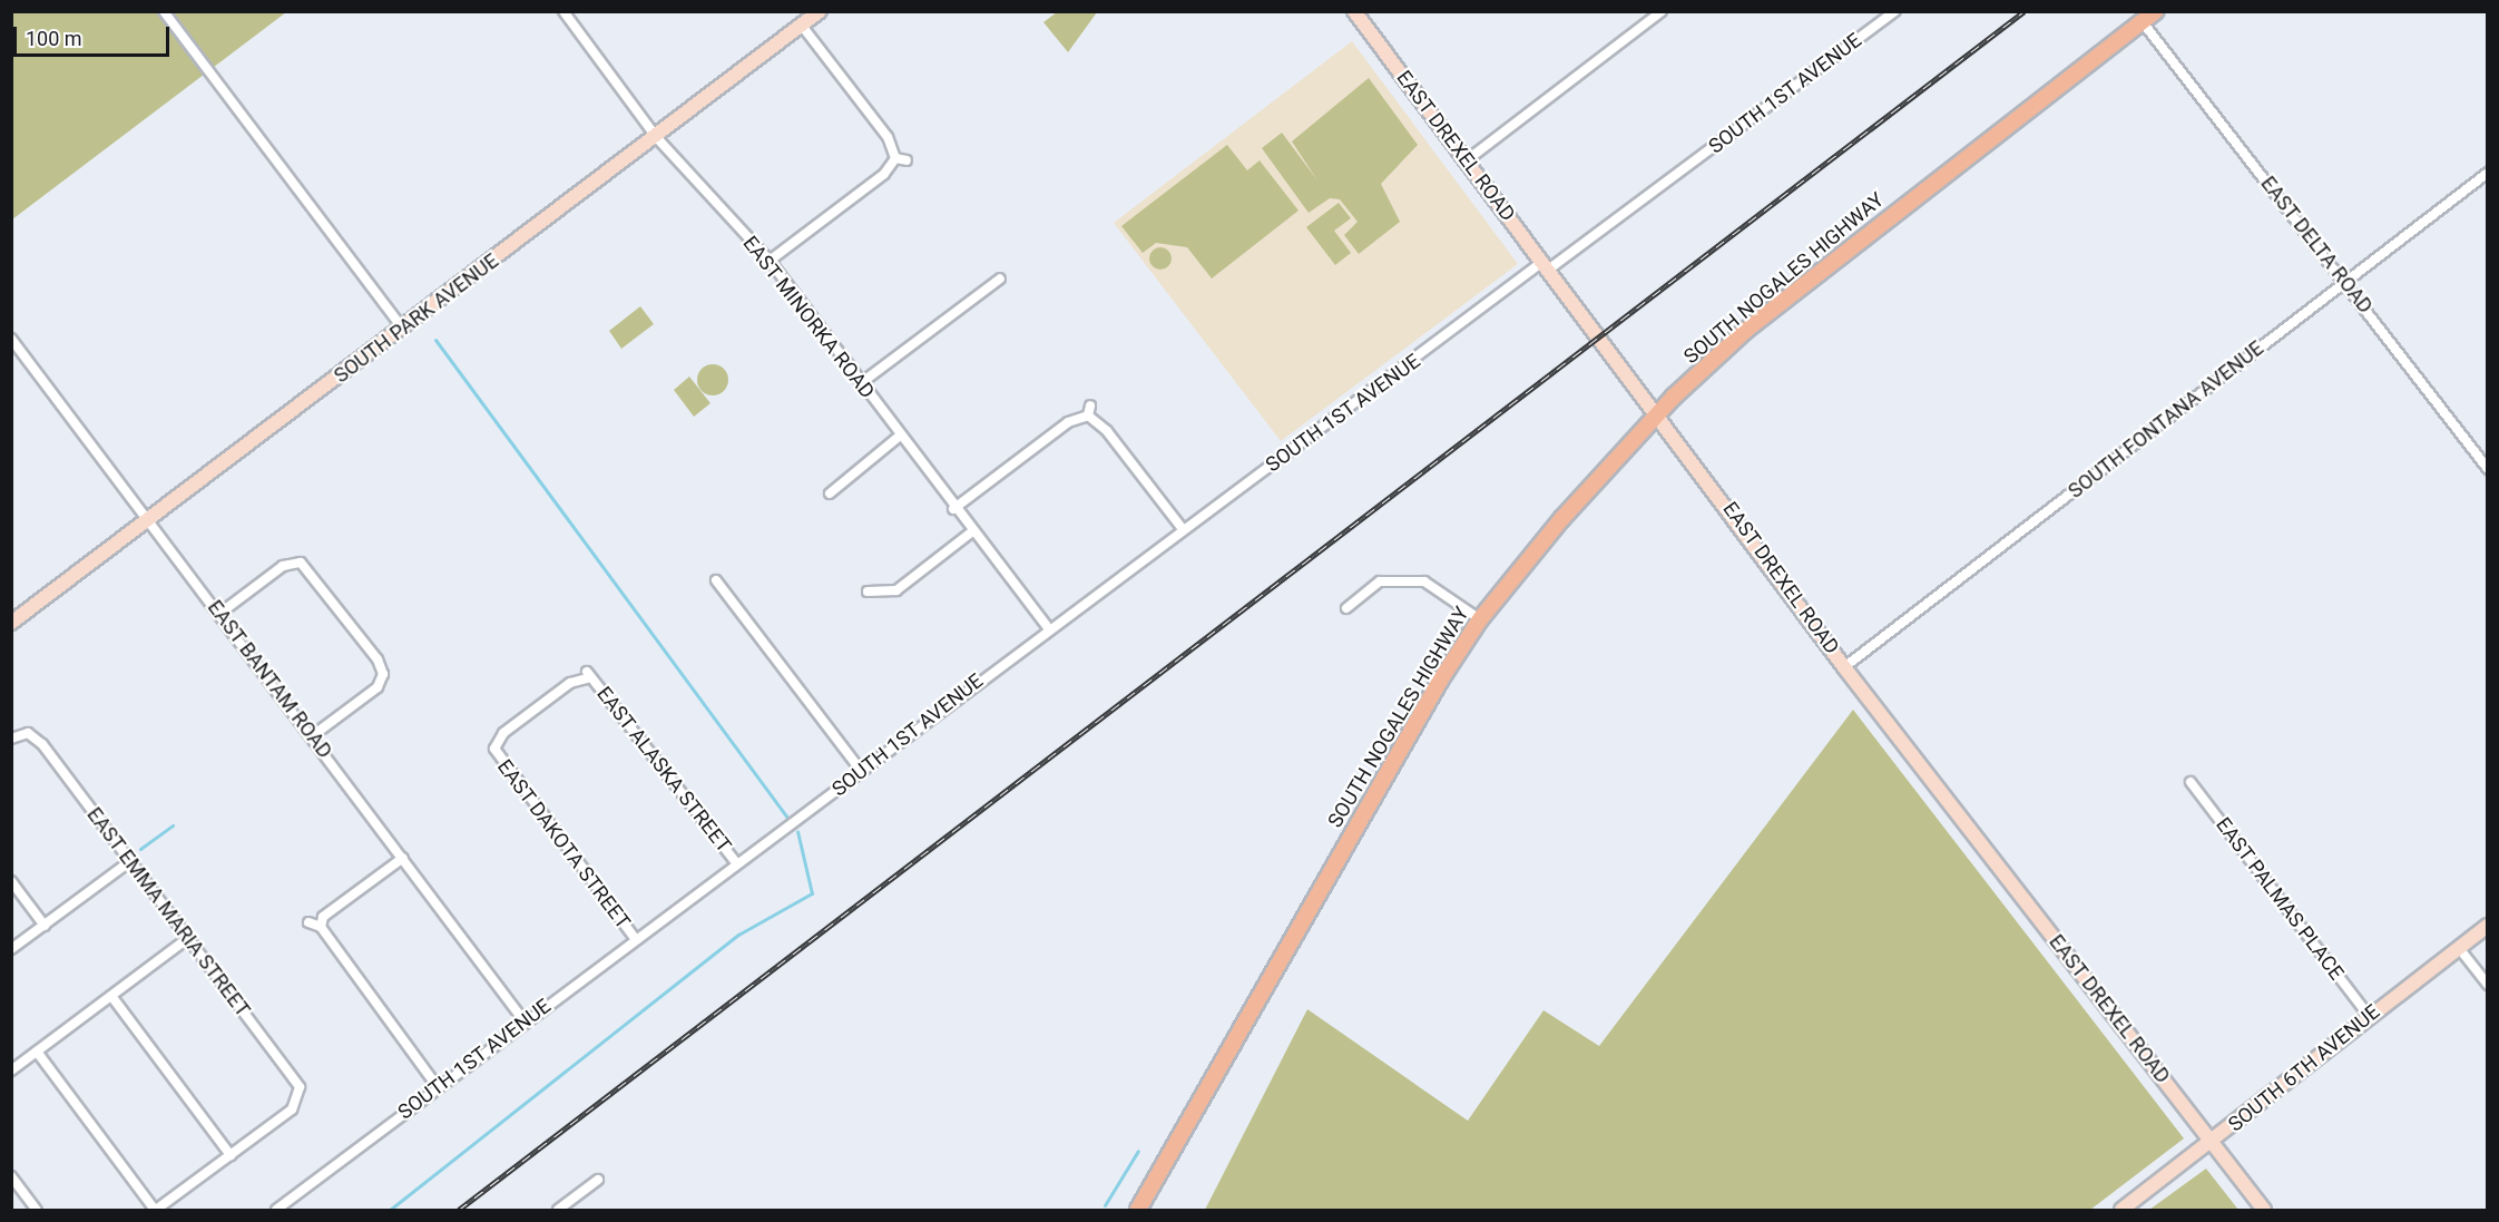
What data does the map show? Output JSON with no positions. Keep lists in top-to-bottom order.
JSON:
{
  "streets": {
    "main road": ["SOUTH NOGALES HIGHWAY"],
    "street": [
      "SOUTH 1ST AVENUE",
      "EAST DREXEL ROAD",
      "EAST DELTA ROAD",
      "EAST MINORKA ROAD",
      "SOUTH PARK AVENUE",
      "SOUTH FONTANA AVENUE",
      "EAST BANTAM ROAD",
      "EAST ALASKA STREET",
      "EAST DAKOTA STREET",
      "EAST PALMAS PLACE",
      "EAST EMMA MARIA STREET",
      "SOUTH 6TH AVENUE"
    ]
  },
  "crossings": [
    ["SOUTH 1ST AVENUE", "EAST DREXEL ROAD"],
    ["SOUTH 1ST AVENUE", "EAST MINORKA ROAD"],
    ["SOUTH 1ST AVENUE", "EAST BANTAM ROAD"],
    ["SOUTH 1ST AVENUE", "EAST ALASKA STREET"],
    ["SOUTH 1ST AVENUE", "EAST DAKOTA STREET"],
    ["EAST DREXEL ROAD", "SOUTH NOGALES HIGHWAY"],
    ["EAST DREXEL ROAD", "SOUTH FONTANA AVENUE"],
    ["EAST DREXEL ROAD", "SOUTH 6TH AVENUE"],
    ["EAST DELTA ROAD", "SOUTH NOGALES HIGHWAY"],
    ["EAST DELTA ROAD", "SOUTH FONTANA AVENUE"],
    ["EAST MINORKA ROAD", "SOUTH PARK AVENUE"],
    ["SOUTH PARK AVENUE", "EAST BANTAM ROAD"],
    ["EAST ALASKA STREET", "EAST DAKOTA STREET"],
    ["EAST PALMAS PLACE", "SOUTH 6TH AVENUE"]
  ],
  "scale_bar": "100 m"
}
